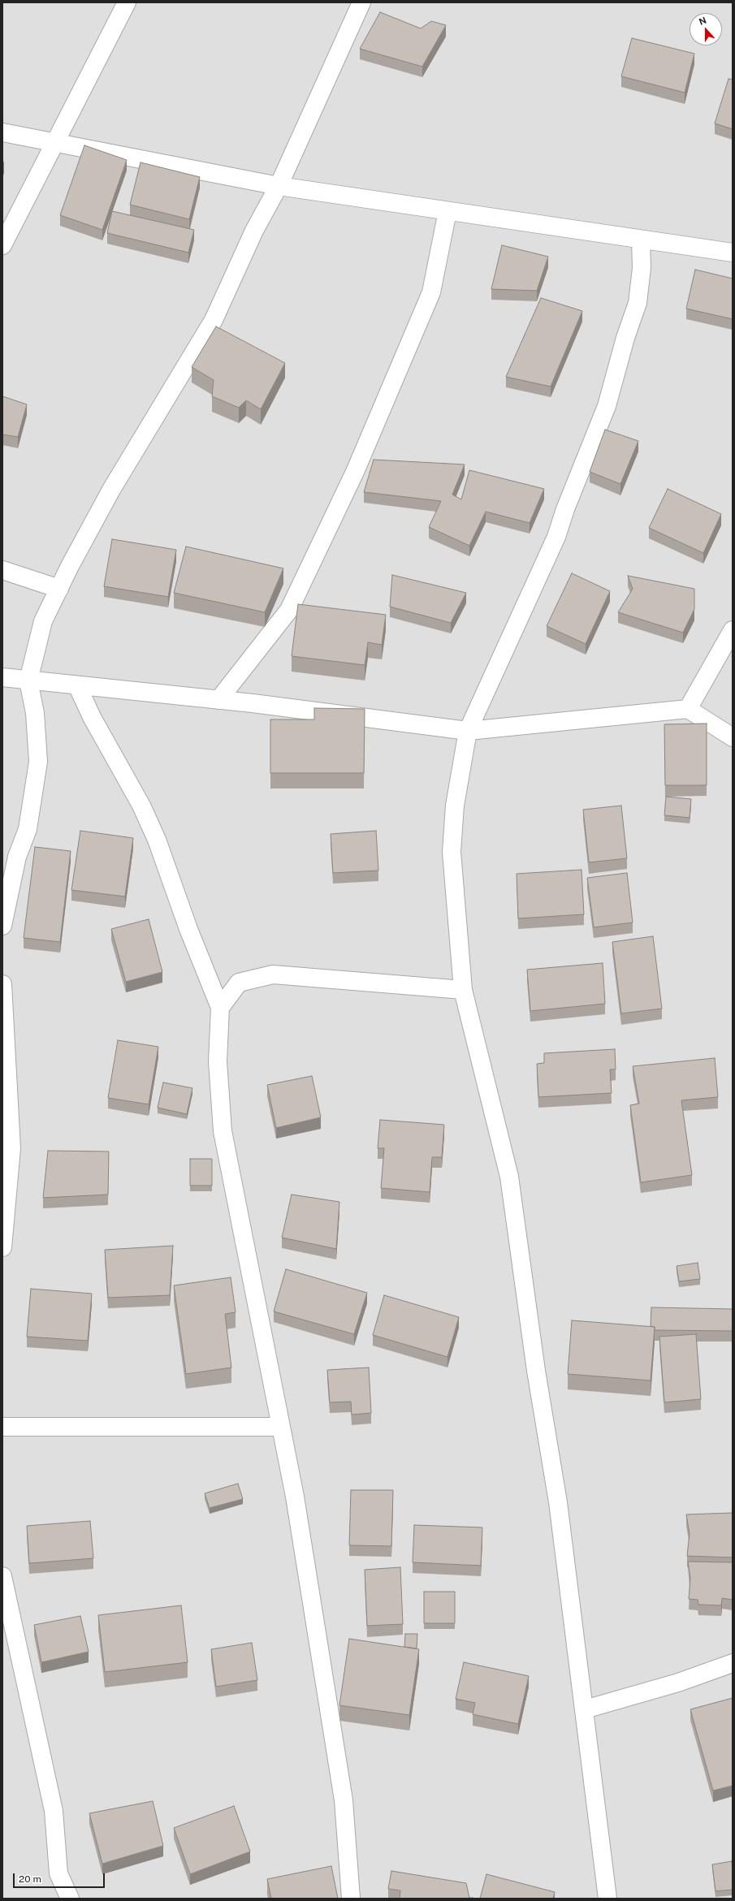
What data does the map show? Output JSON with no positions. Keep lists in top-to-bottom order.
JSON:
{
  "scale_bar": "20 m",
  "north": "top"
}
